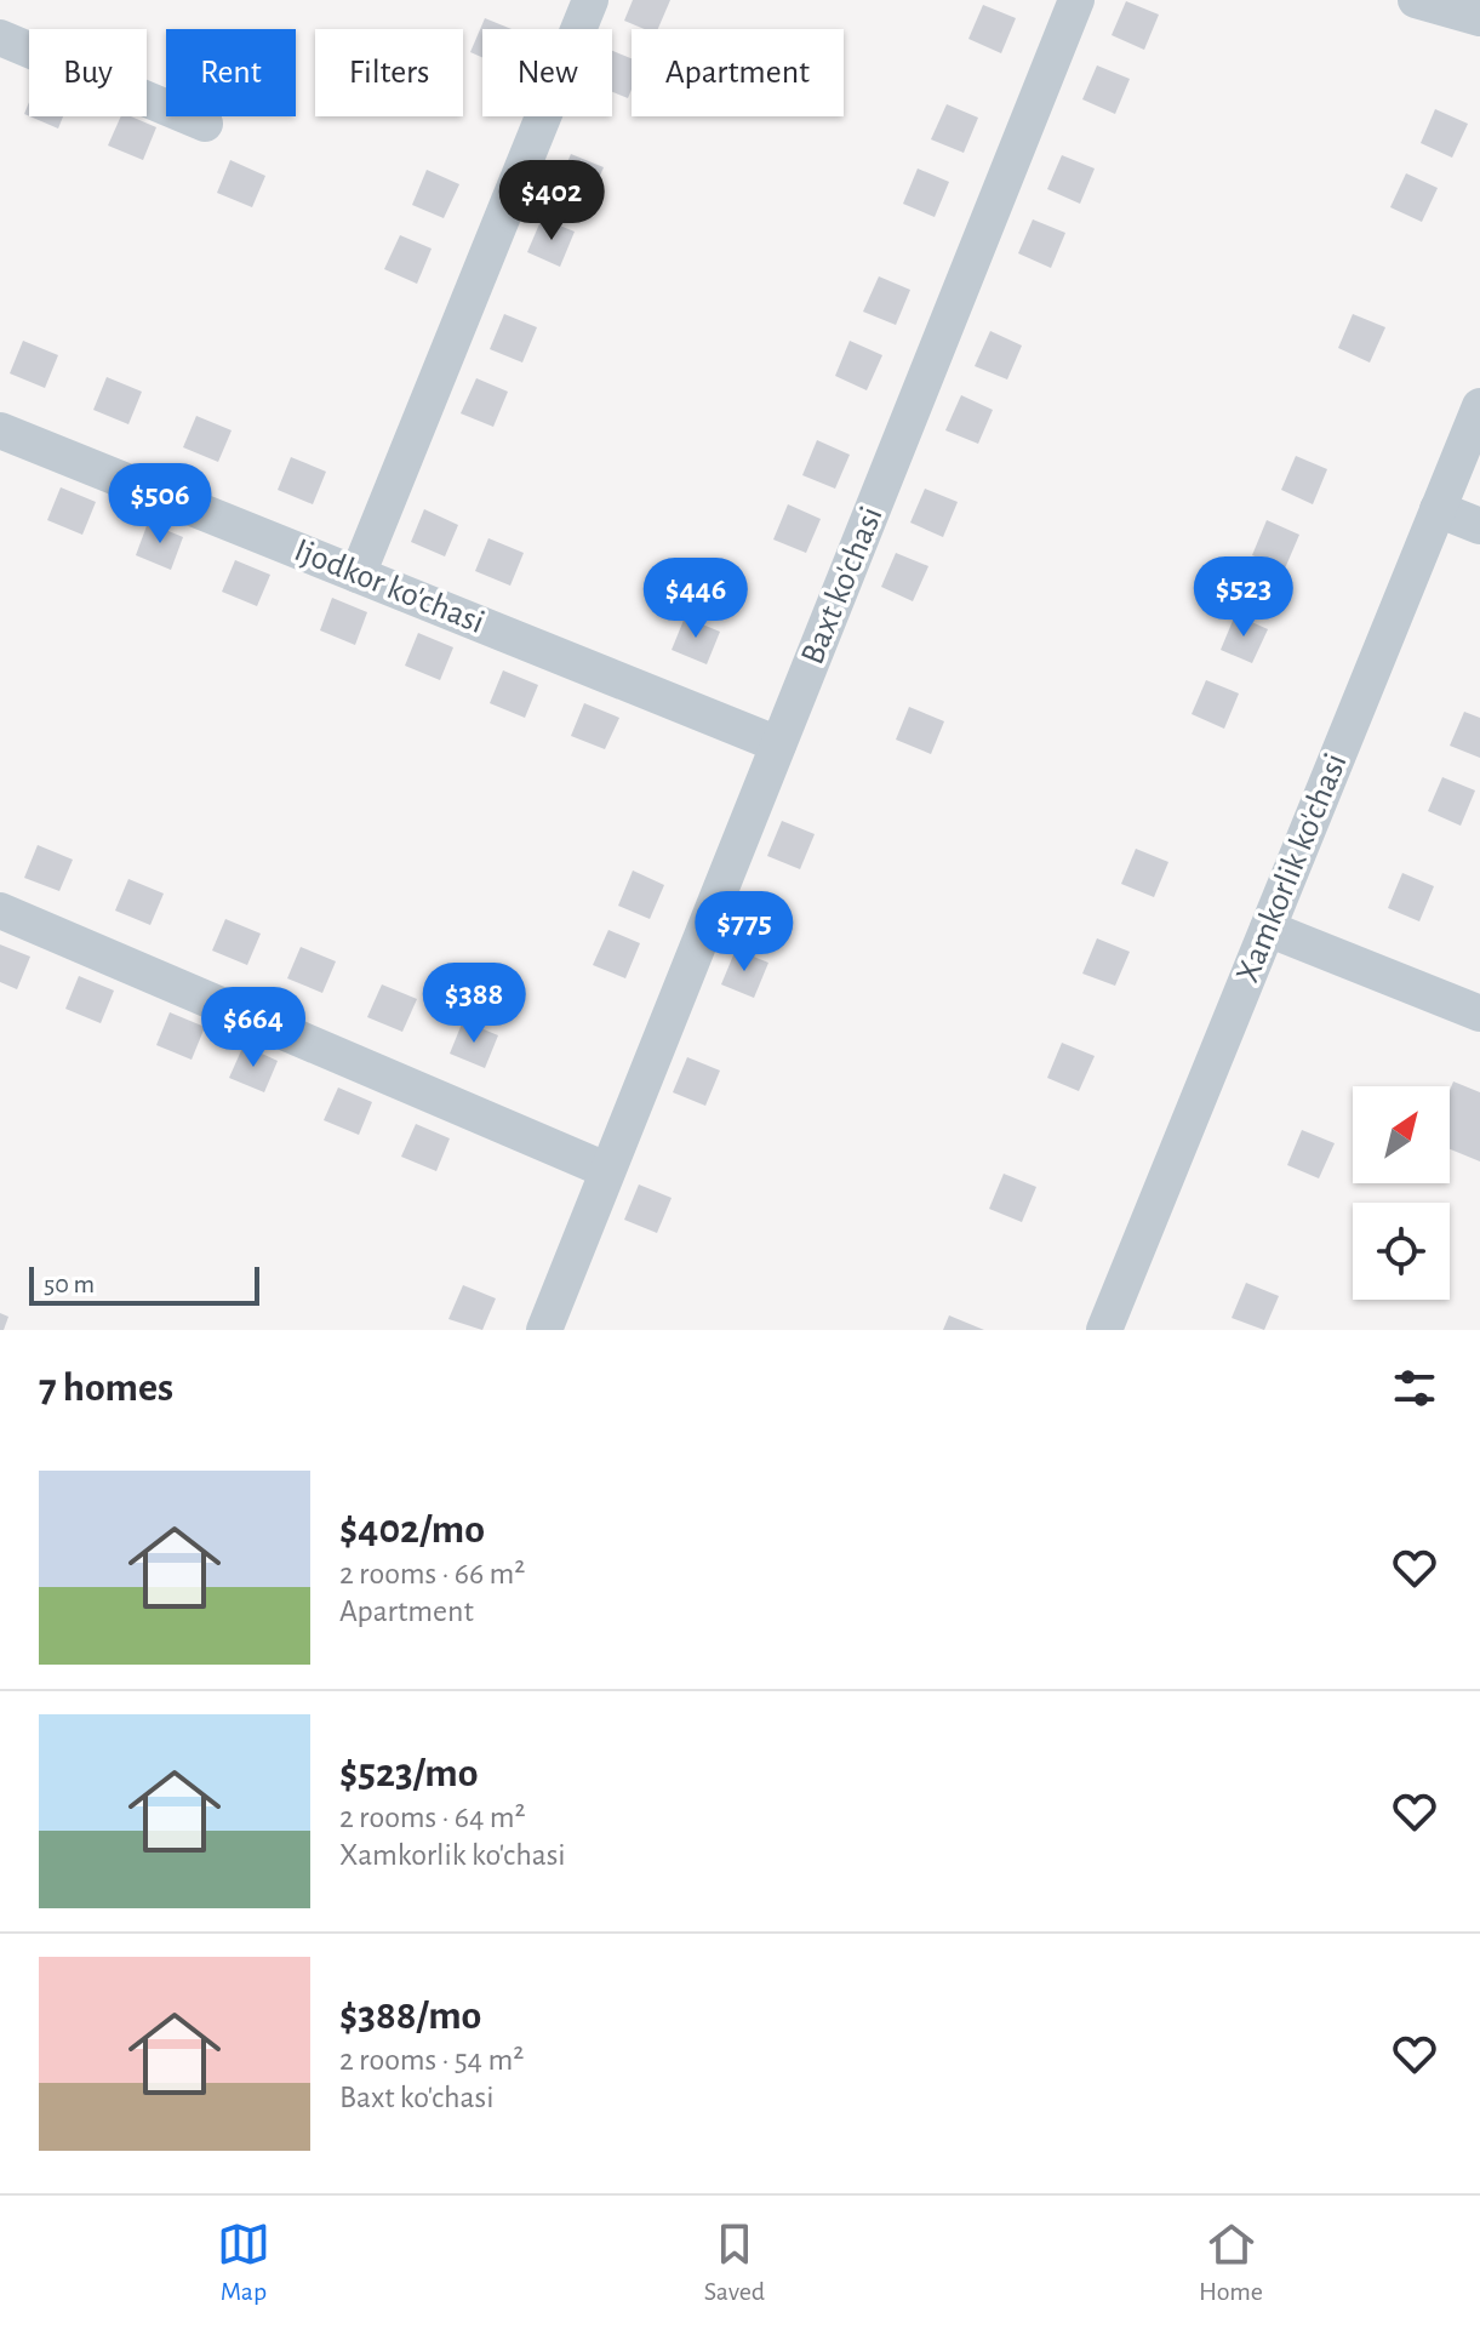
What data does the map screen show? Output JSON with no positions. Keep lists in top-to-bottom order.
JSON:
{
  "streets": {
    "street": ["Baxt ko'chasi", "Ijodkor ko'chasi", "Xamkorlik ko'chasi"]
  },
  "crossings": [
    ["Baxt ko'chasi", "Ijodkor ko'chasi"]
  ],
  "scale_bar": "50 m",
  "north": "top right",
  "page": {
    "chip": [
      "Buy",
      "Rent",
      "Filters",
      "New",
      "Apartment"
    ],
    "price": [
      "$402",
      "$506",
      "$523",
      "$446",
      "$775",
      "$388",
      "$664"
    ],
    "scale": "50 m",
    "heading": "7 homes",
    "list": [
      {
        "name": "$402/mo",
        "note": "2 rooms · 66 m² · Apartment"
      },
      {
        "name": "$523/mo",
        "note": "2 rooms · 64 m² · Xamkorlik ko'chasi"
      },
      {
        "name": "$388/mo",
        "note": "2 rooms · 54 m² · Baxt ko'chasi"
      }
    ],
    "tabs": ["Map", "Saved", "Home"]
  }
}
